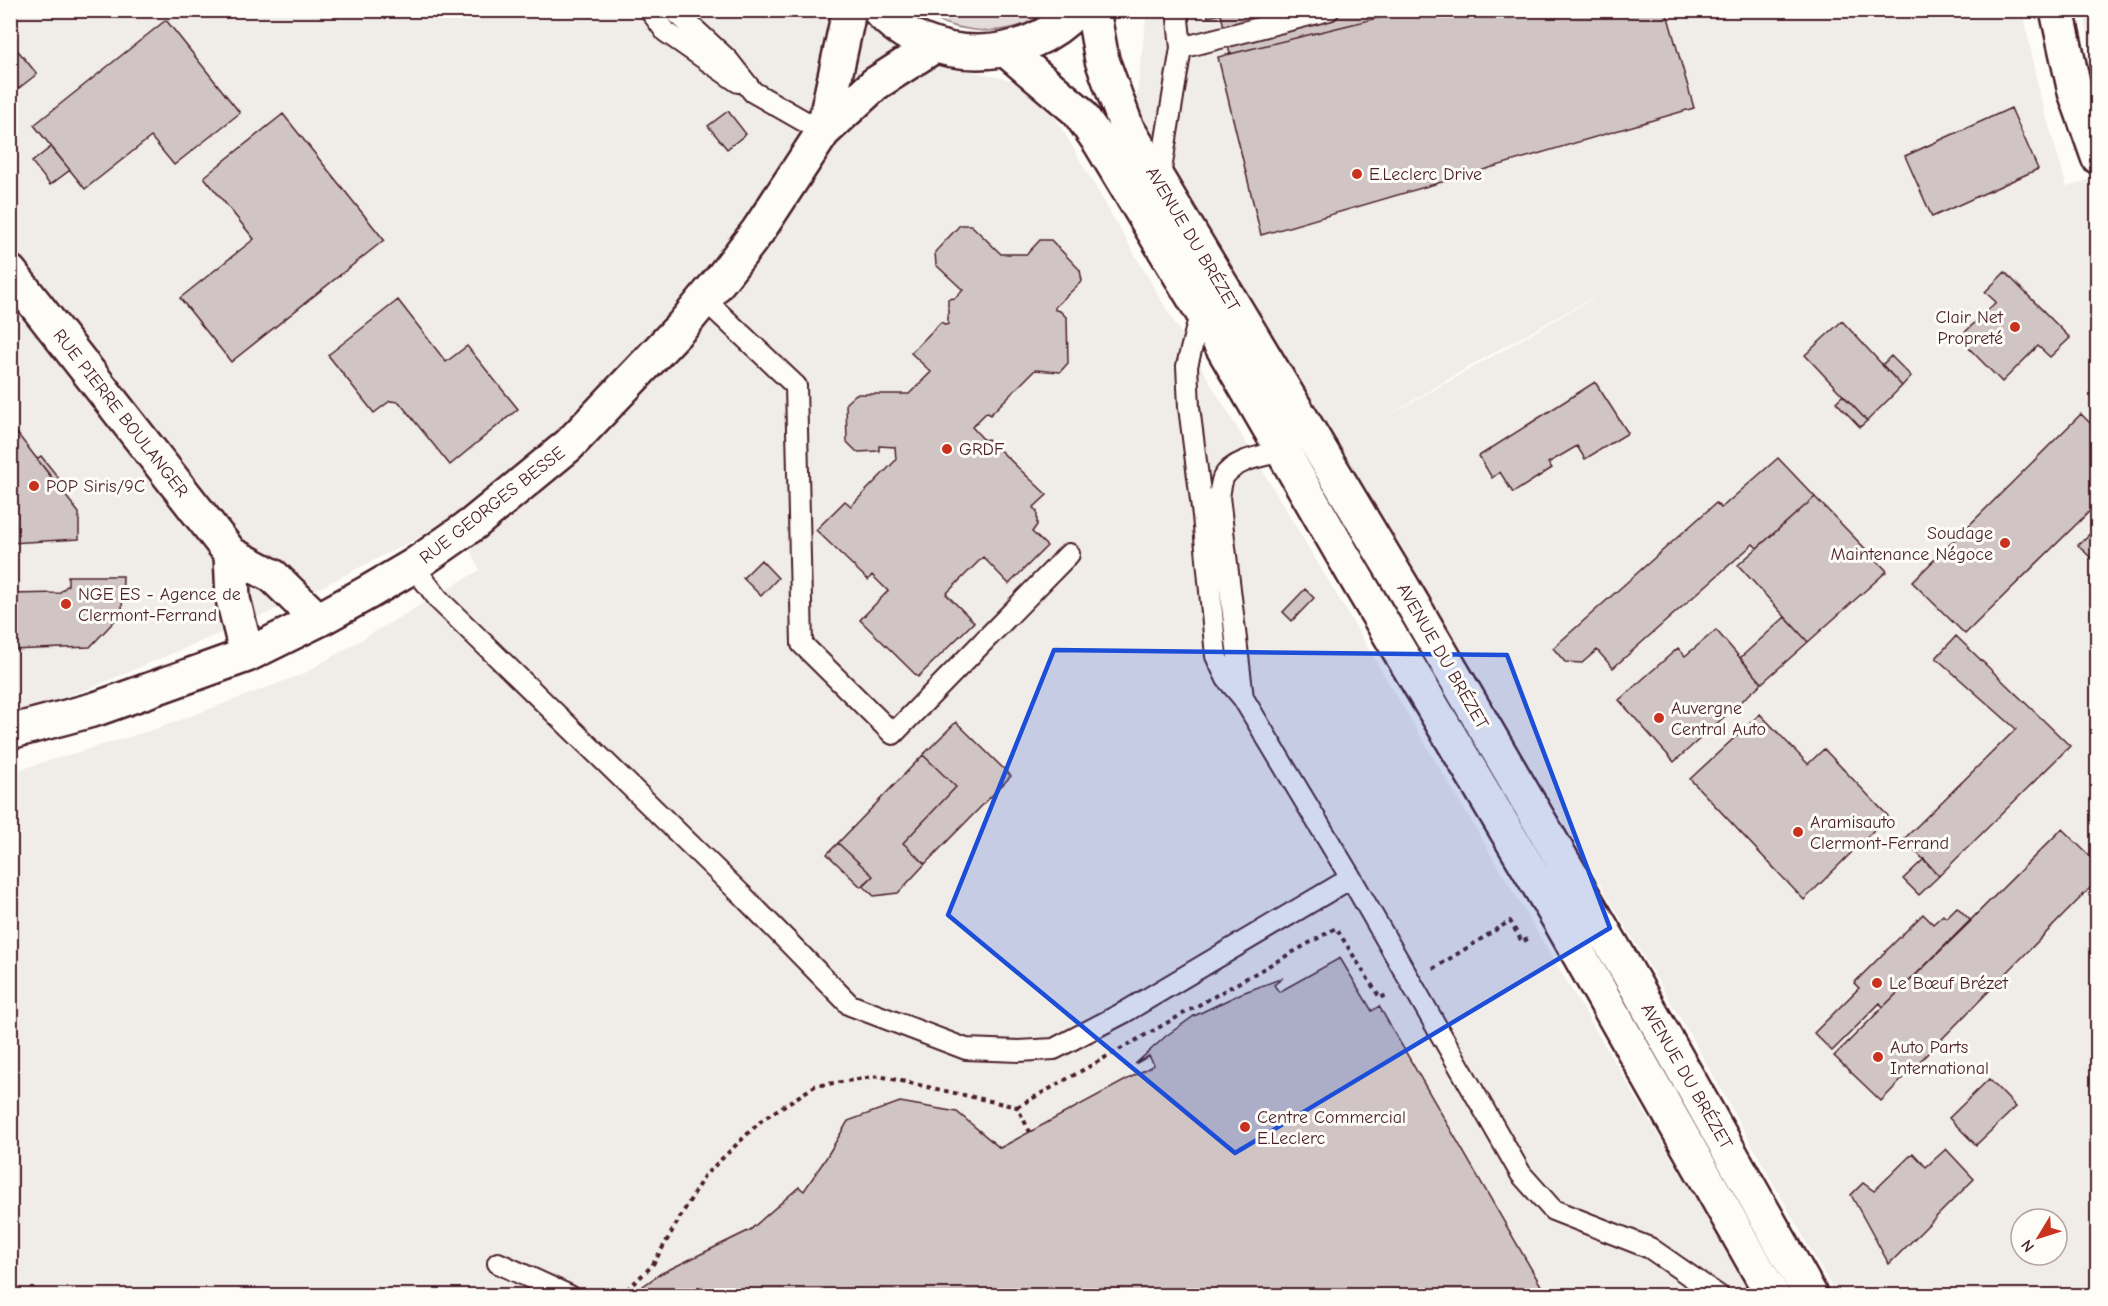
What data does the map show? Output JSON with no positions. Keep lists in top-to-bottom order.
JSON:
{
  "streets": {
    "street": ["AVENUE DU BRÉZET", "RUE PIERRE BOULANGER", "RUE GEORGES BESSE"]
  },
  "crossings": [
    ["RUE PIERRE BOULANGER", "RUE GEORGES BESSE"]
  ],
  "places": [
    "E.Leclerc Drive",
    "Clair Net Propreté",
    "GRDF",
    "POP Siris/9C",
    "Soudage Maintenance Négoce",
    "NGE ES - Agence de Clermont-Ferrand",
    "Auvergne Central Auto",
    "Aramisauto Clermont-Ferrand",
    "Le Bœuf Brézet",
    "Auto Parts International",
    "Centre Commercial E.Leclerc"
  ],
  "north": "bottom left"
}
